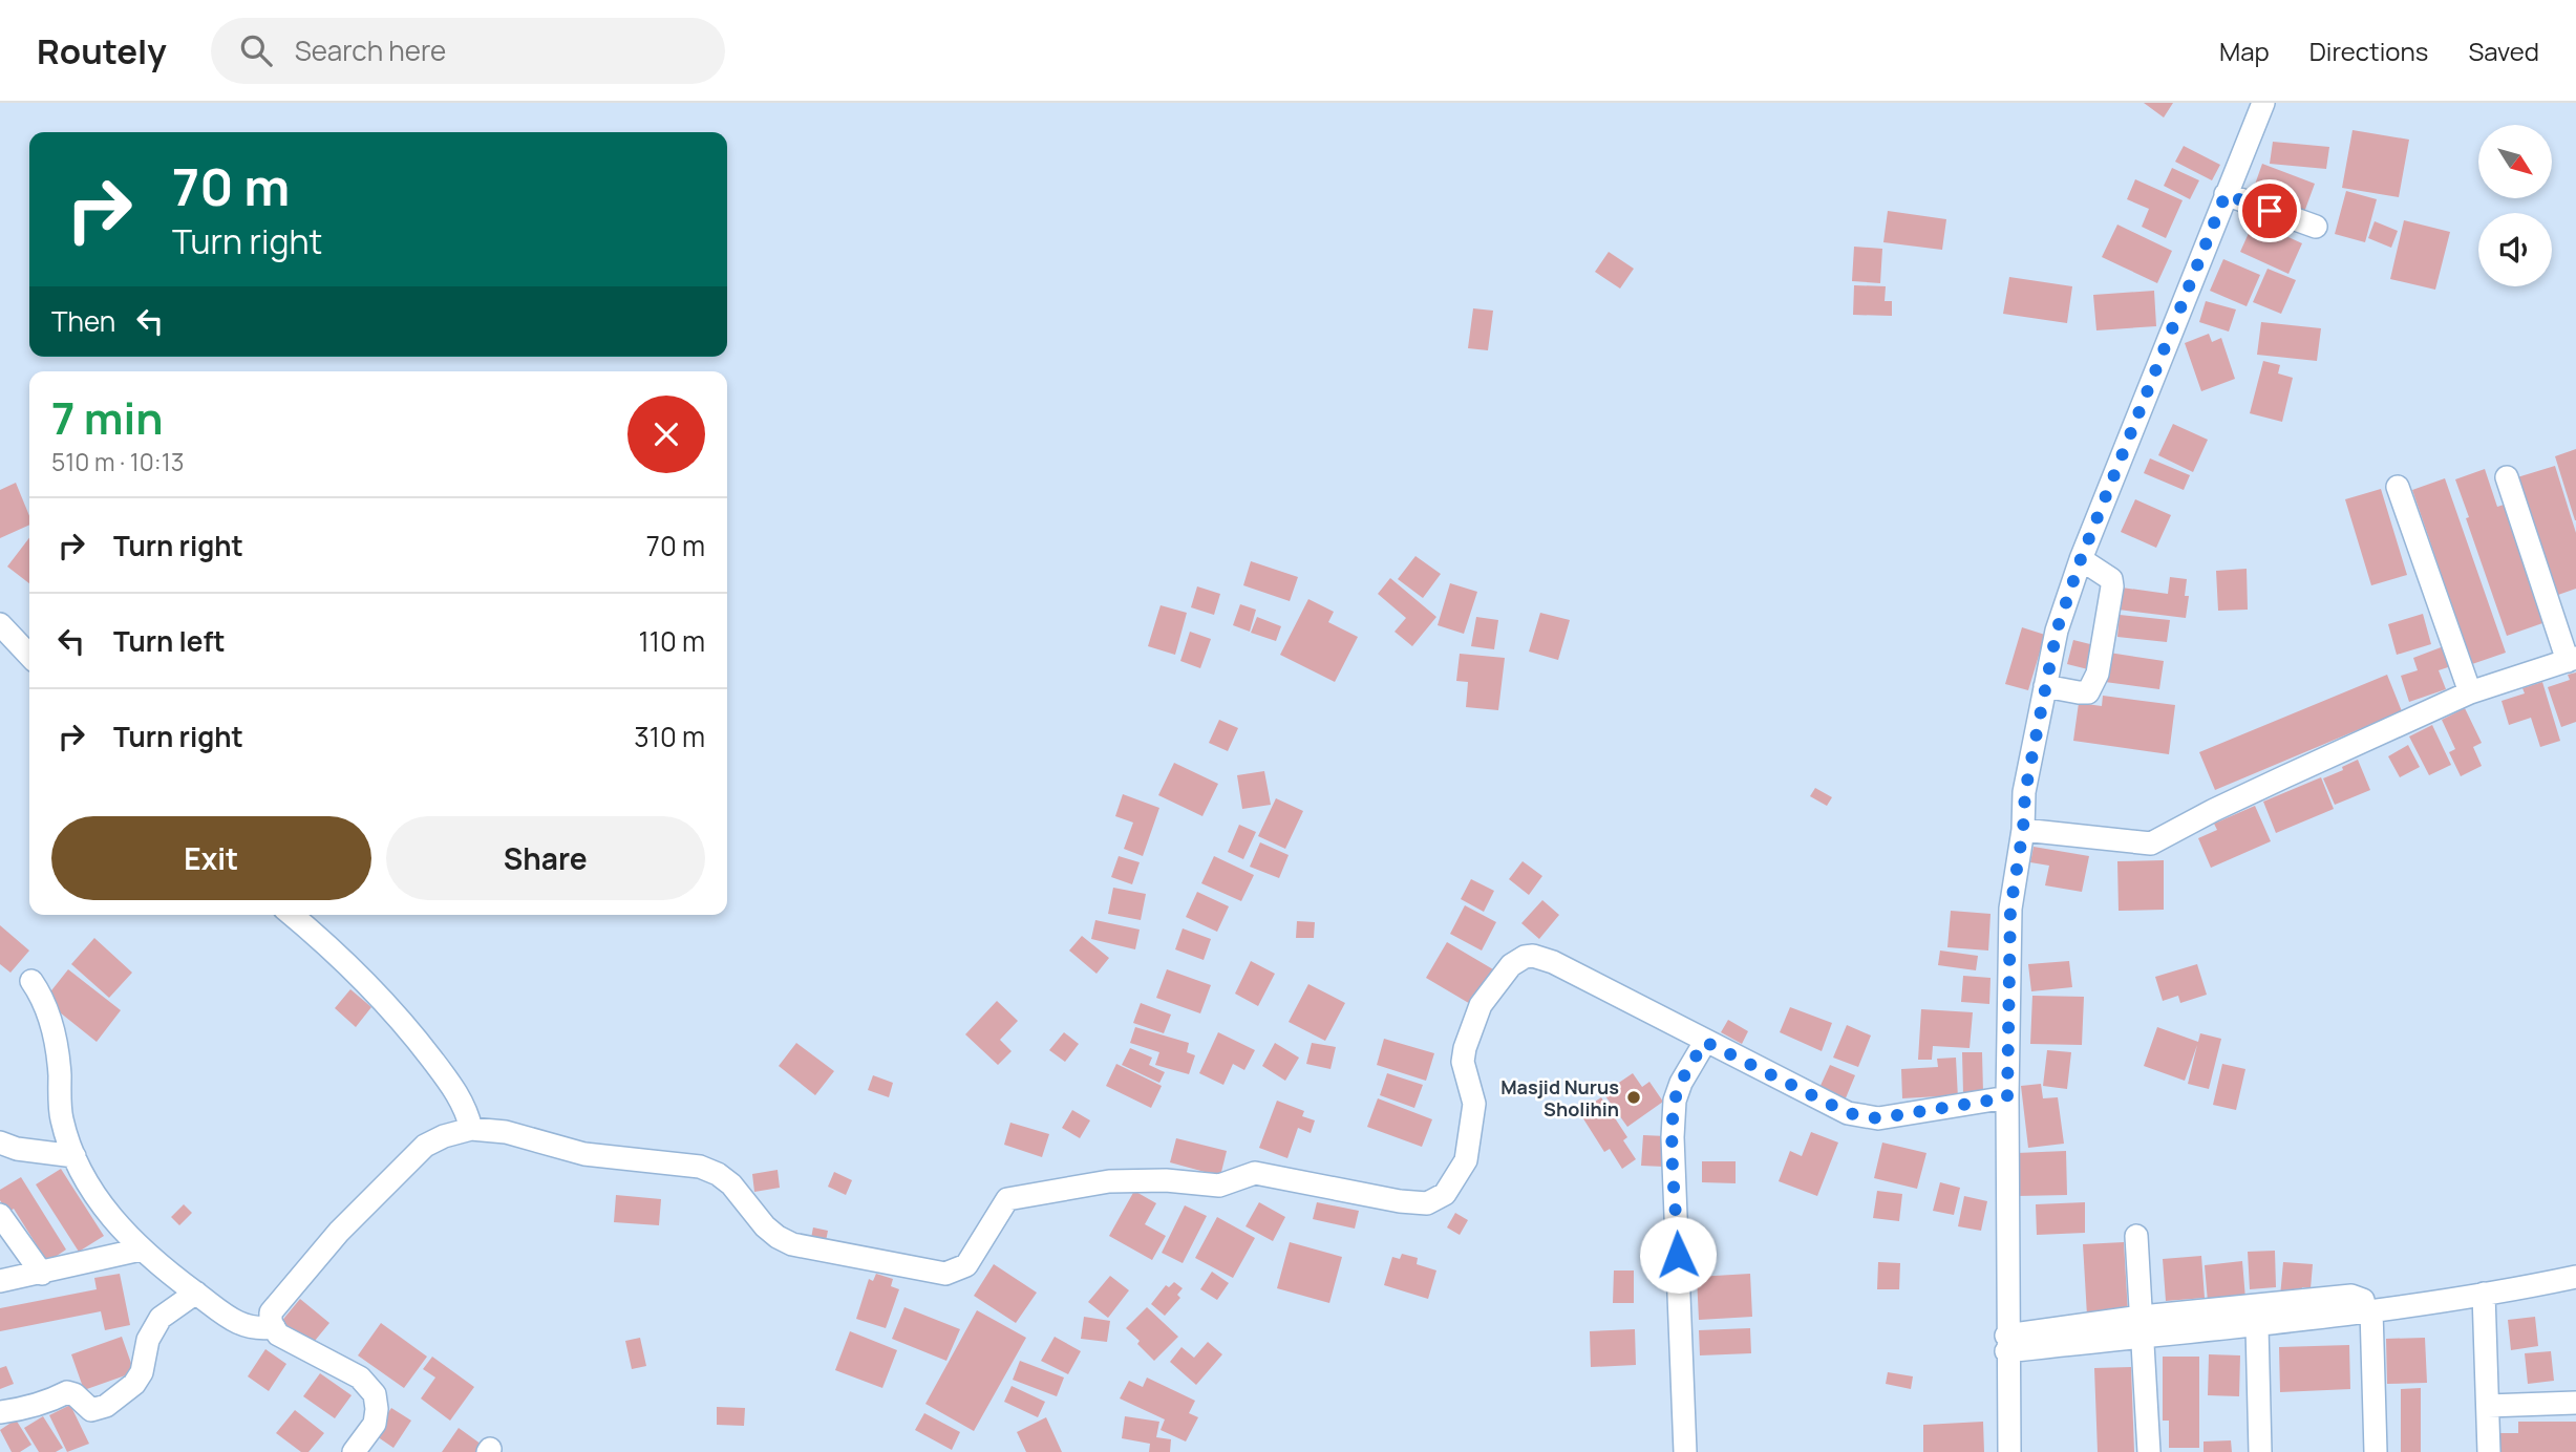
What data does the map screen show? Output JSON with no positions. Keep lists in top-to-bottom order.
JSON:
{
  "places": ["Masjid Nurus Sholihin"],
  "north": "bottom right",
  "page": {
    "header": "Routely",
    "search": "Search here",
    "nav": ["Map", "Directions", "Saved"],
    "turn": ["70 m", "Turn right"],
    "then": "Then",
    "heading": ["7 min", "510 m · 10:13"],
    "list": [
      {
        "name": "Turn right",
        "value": "70 m"
      },
      {
        "name": "Turn left",
        "value": "110 m"
      },
      {
        "name": "Turn right",
        "value": "310 m"
      }
    ],
    "buttons": ["Exit", "Share"]
  }
}
